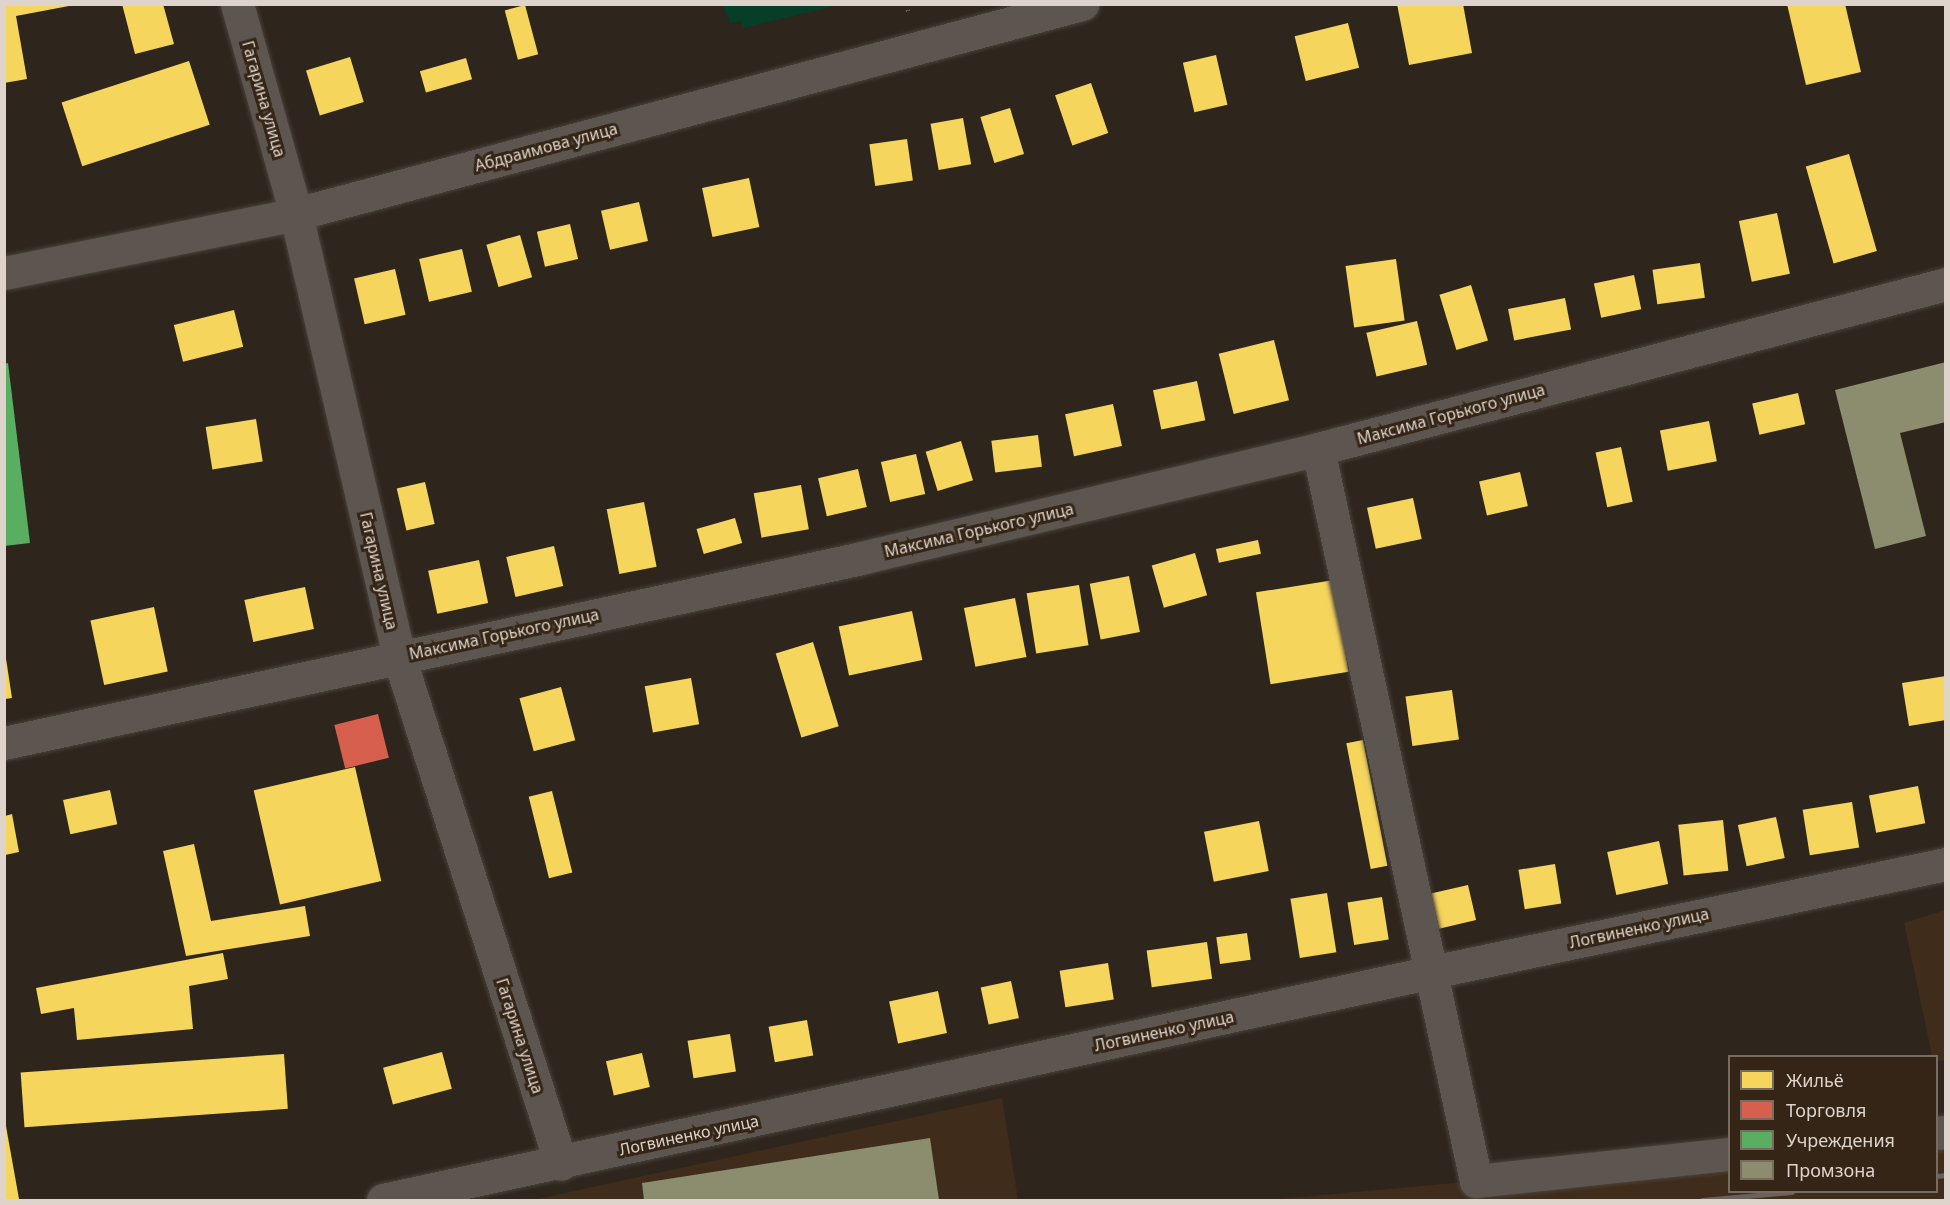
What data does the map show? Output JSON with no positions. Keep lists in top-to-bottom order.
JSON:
{
  "streets": {
    "street": [
      "Гагарина улица",
      "Абдраимова улица",
      "Максима Горького улица",
      "Логвиненко улица"
    ]
  },
  "crossings": [
    ["Гагарина улица", "Абдраимова улица"],
    ["Гагарина улица", "Максима Горького улица"],
    ["Гагарина улица", "Логвиненко улица"]
  ],
  "legend": [
    "Жильё",
    "Торговля",
    "Учреждения",
    "Промзона"
  ]
}
